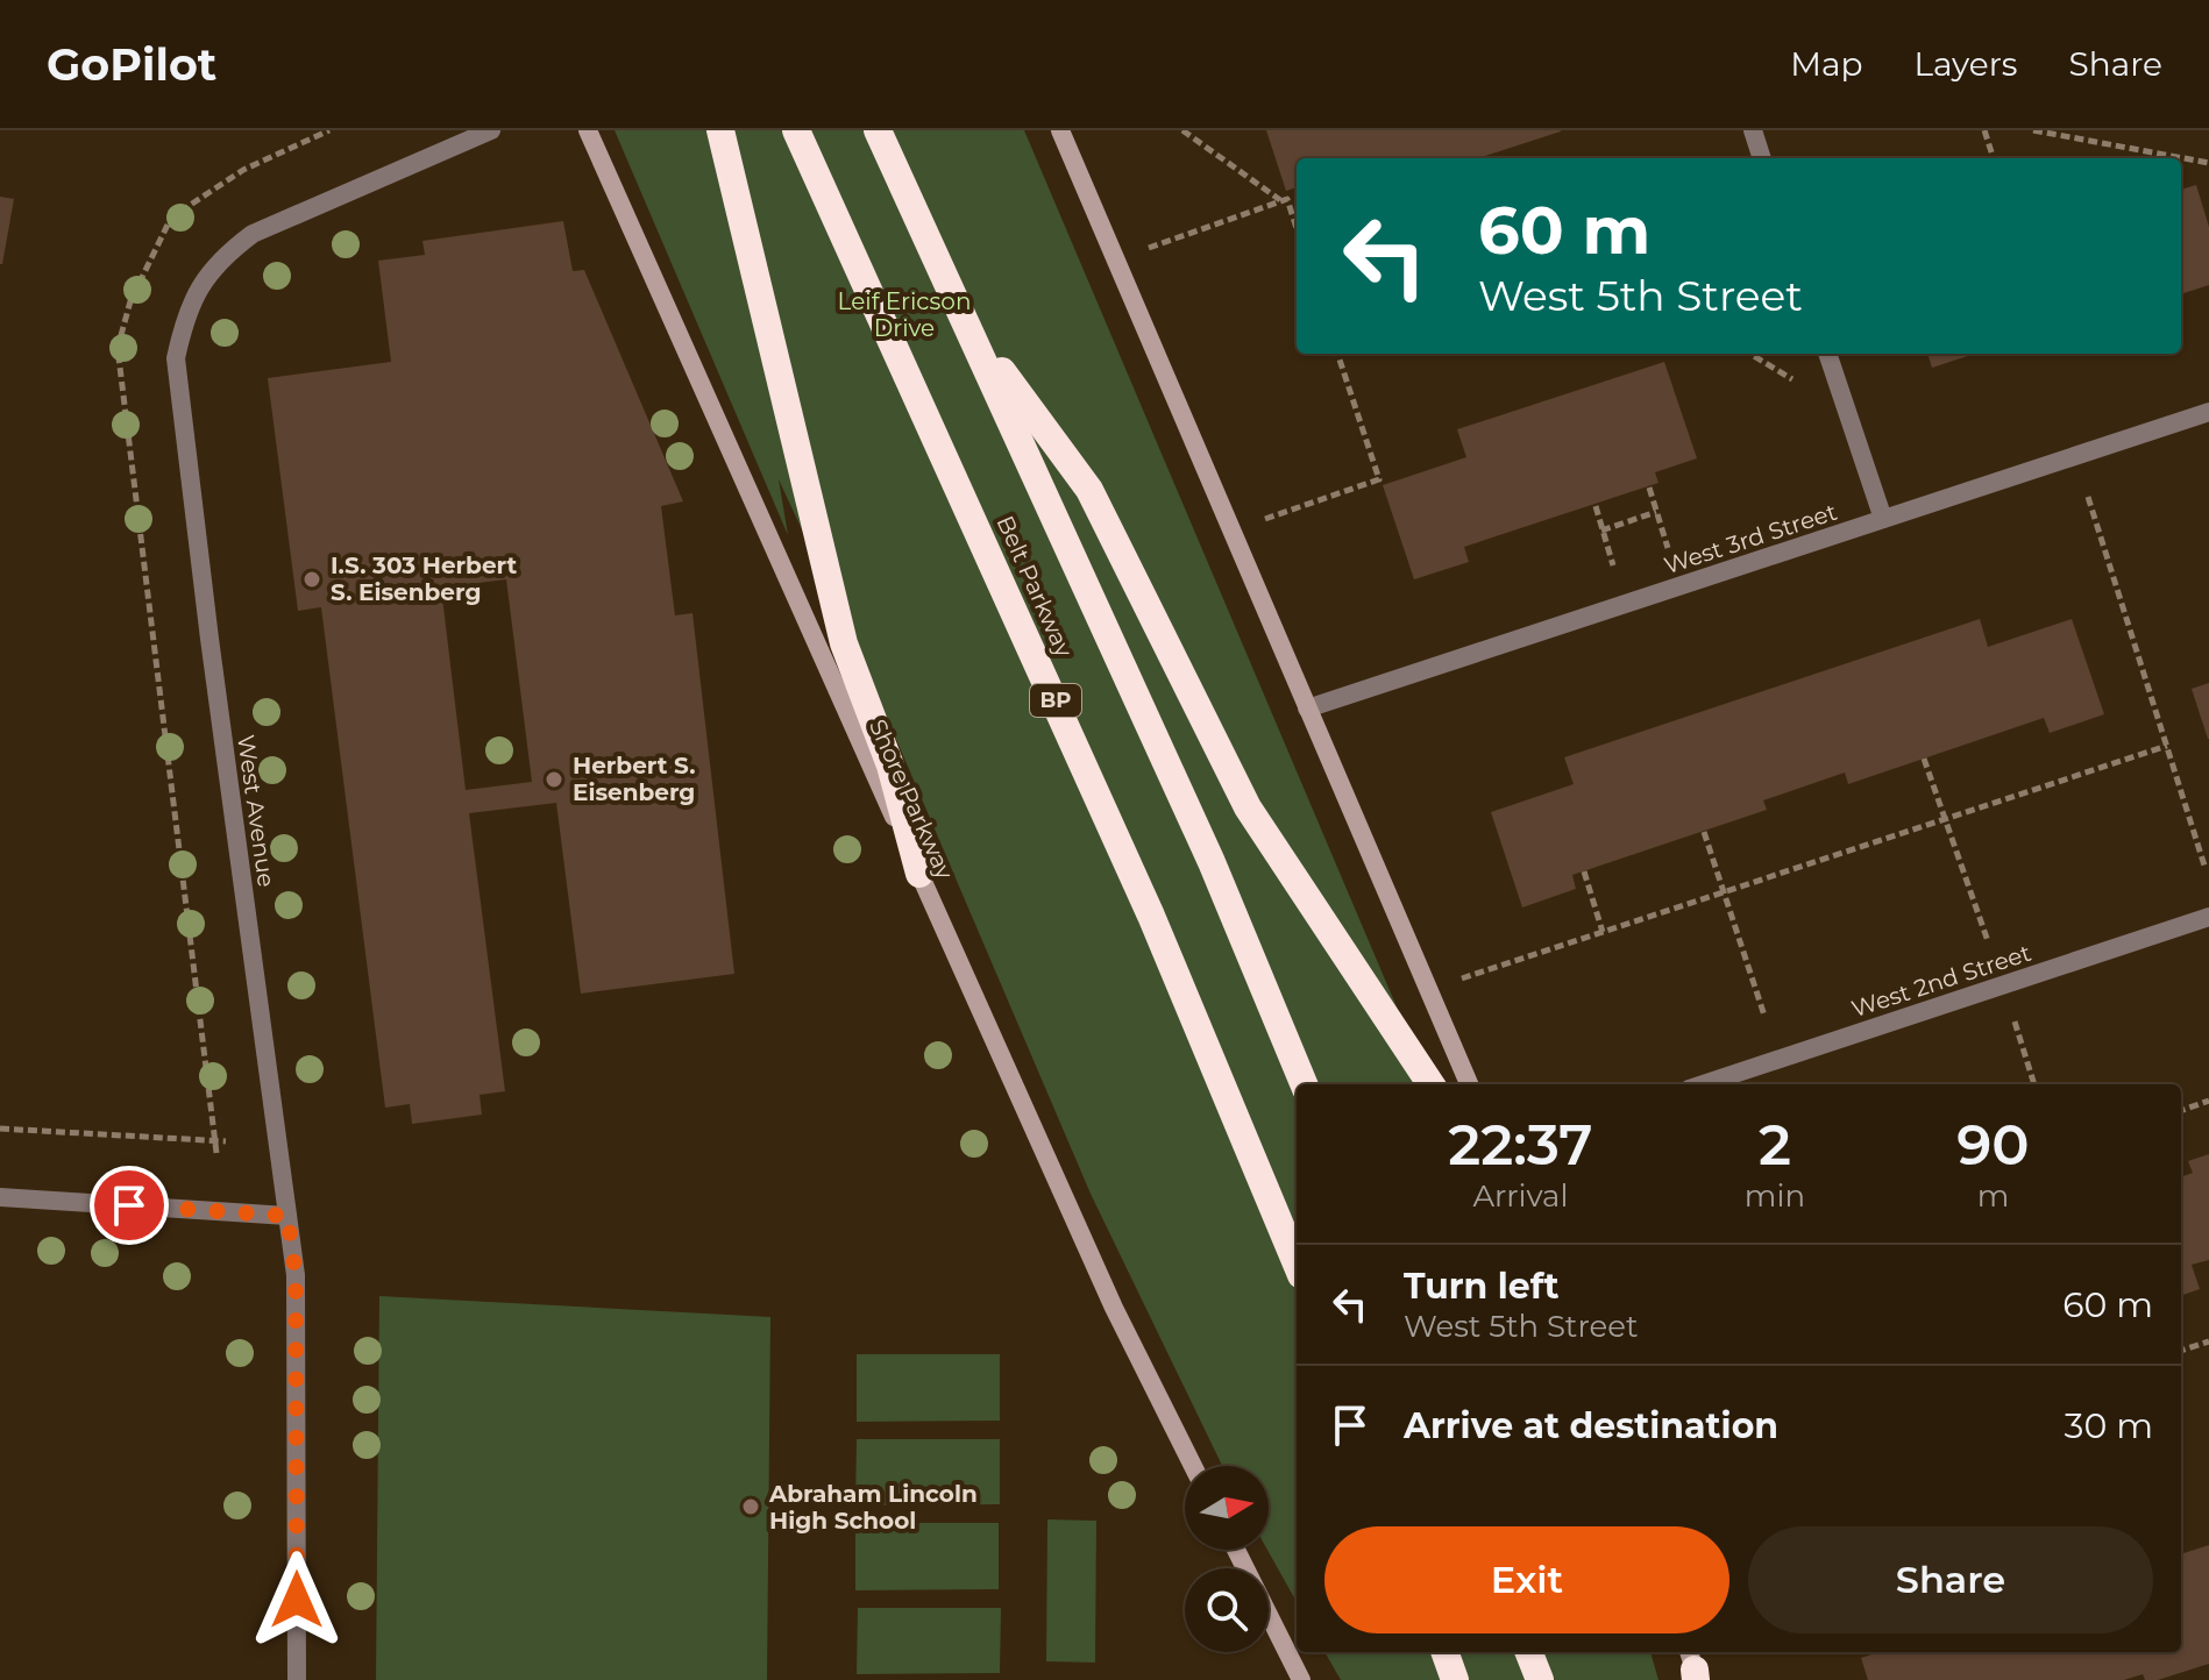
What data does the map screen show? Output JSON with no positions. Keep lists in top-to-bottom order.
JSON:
{
  "streets": {
    "highway": ["Belt Parkway", "BP"],
    "main road": ["Shore Parkway"],
    "street": ["West 3rd Street", "West Avenue", "West 2nd Street"]
  },
  "parks": ["Leif Ericson Drive"],
  "places": ["I.S. 303 Herbert S. Eisenberg", "Herbert S. Eisenberg", "Abraham Lincoln High School"],
  "north": "right",
  "page": {
    "header": "GoPilot",
    "nav": ["Map", "Layers", "Share"],
    "turn": ["60 m", "West 5th Street"],
    "eta": [
      "22:37",
      "Arrival",
      "2",
      "min",
      "90",
      "m"
    ],
    "list": [
      {
        "name": "Turn left",
        "note": "West 5th Street",
        "value": "60 m"
      },
      {
        "name": "Arrive at destination",
        "value": "30 m"
      }
    ],
    "buttons": ["Exit", "Share"]
  }
}
